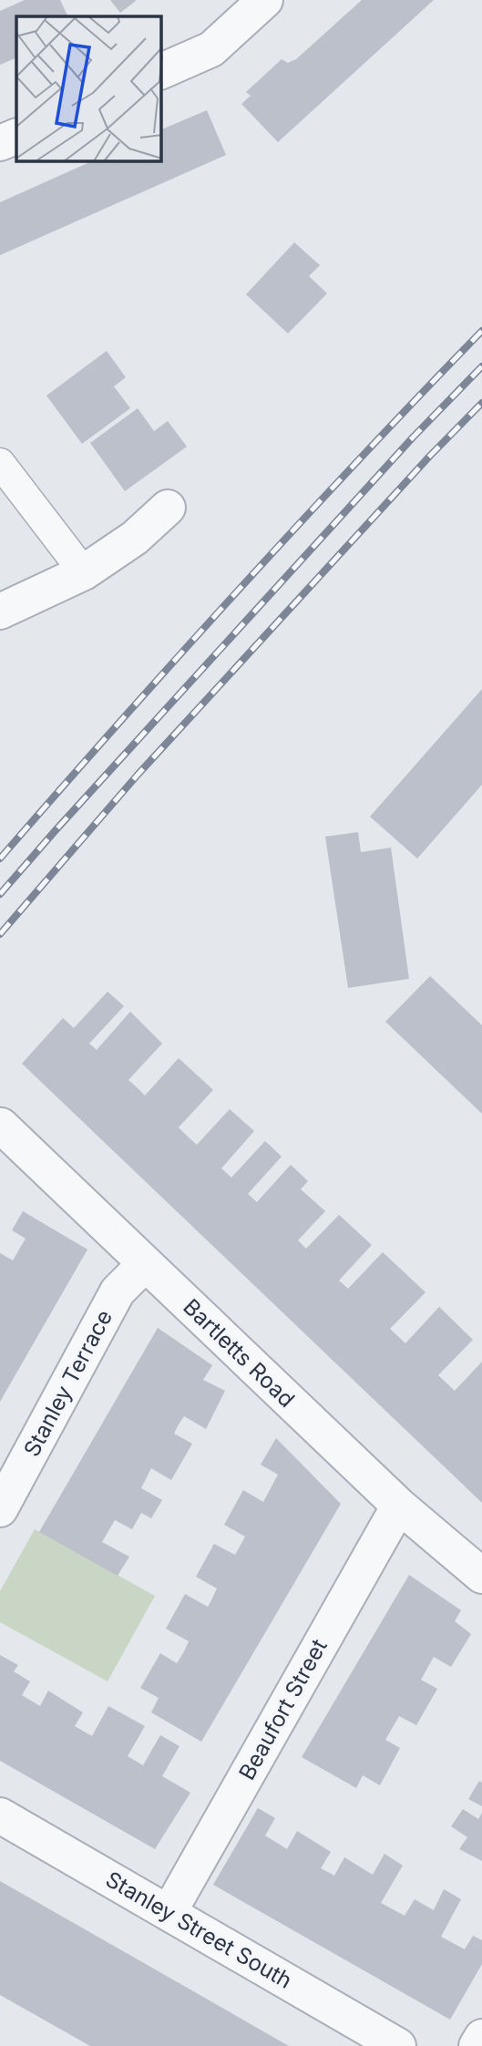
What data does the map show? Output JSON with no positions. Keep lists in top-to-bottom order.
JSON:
{
  "streets": {
    "street": [
      "Bartletts Road",
      "Stanley Terrace",
      "Beaufort Street",
      "Stanley Street South"
    ]
  },
  "crossings": [
    ["Bartletts Road", "Stanley Terrace"],
    ["Bartletts Road", "Beaufort Street"],
    ["Beaufort Street", "Stanley Street South"]
  ]
}
